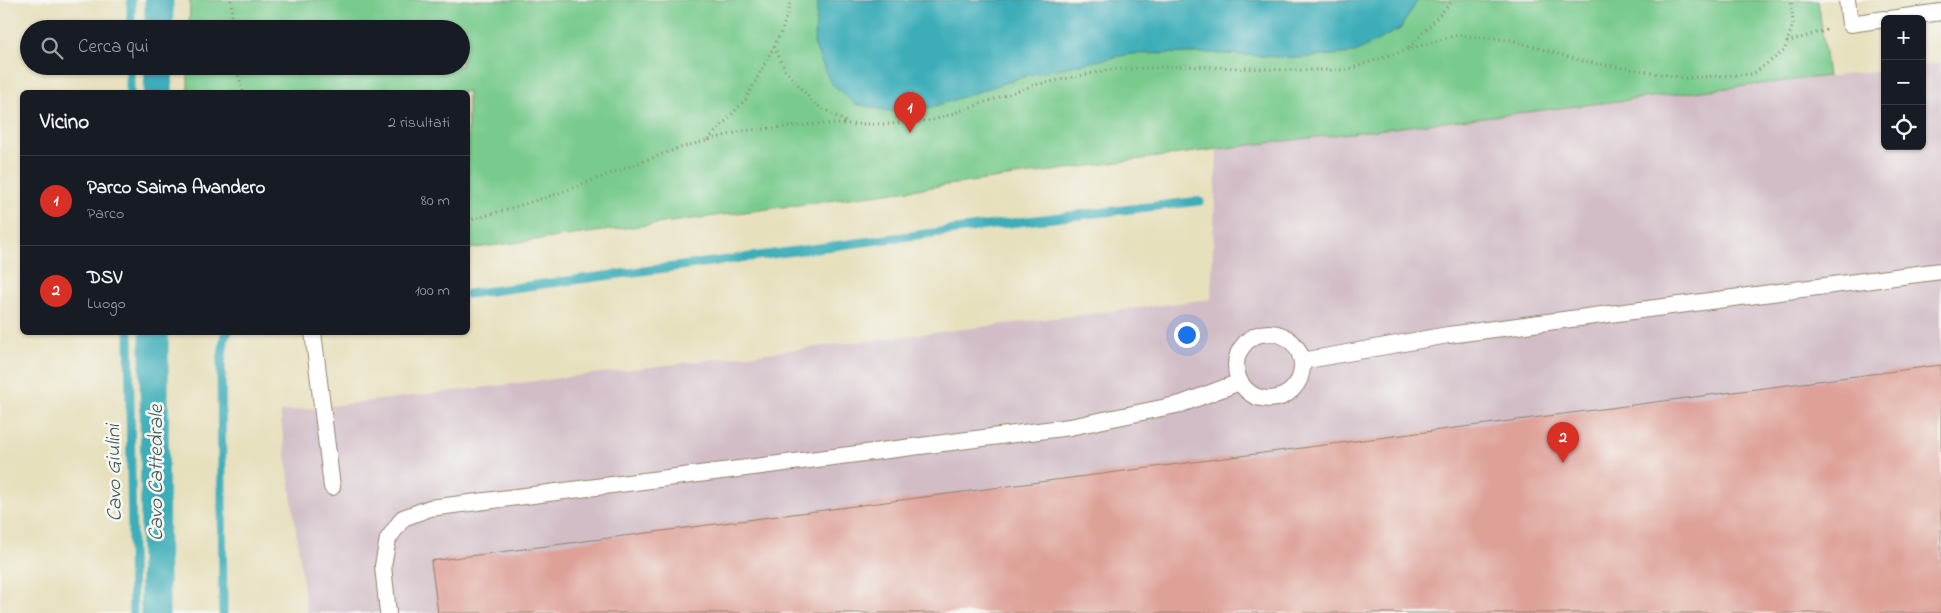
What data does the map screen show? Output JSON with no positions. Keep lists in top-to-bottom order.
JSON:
{
  "water": ["Cavo Giulini", "Cavo Cattedrale"],
  "page": {
    "map_buttons": ["+", "−"],
    "search": "Cerca qui",
    "heading": ["Vicino", "2 risultati"],
    "pins": ["1", "2"],
    "list": [
      {
        "mark": "1",
        "name": "Parco Saima Avandero",
        "note": "Parco",
        "value": "80 m"
      },
      {
        "mark": "2",
        "name": "DSV",
        "note": "Luogo",
        "value": "100 m"
      }
    ]
  }
}
